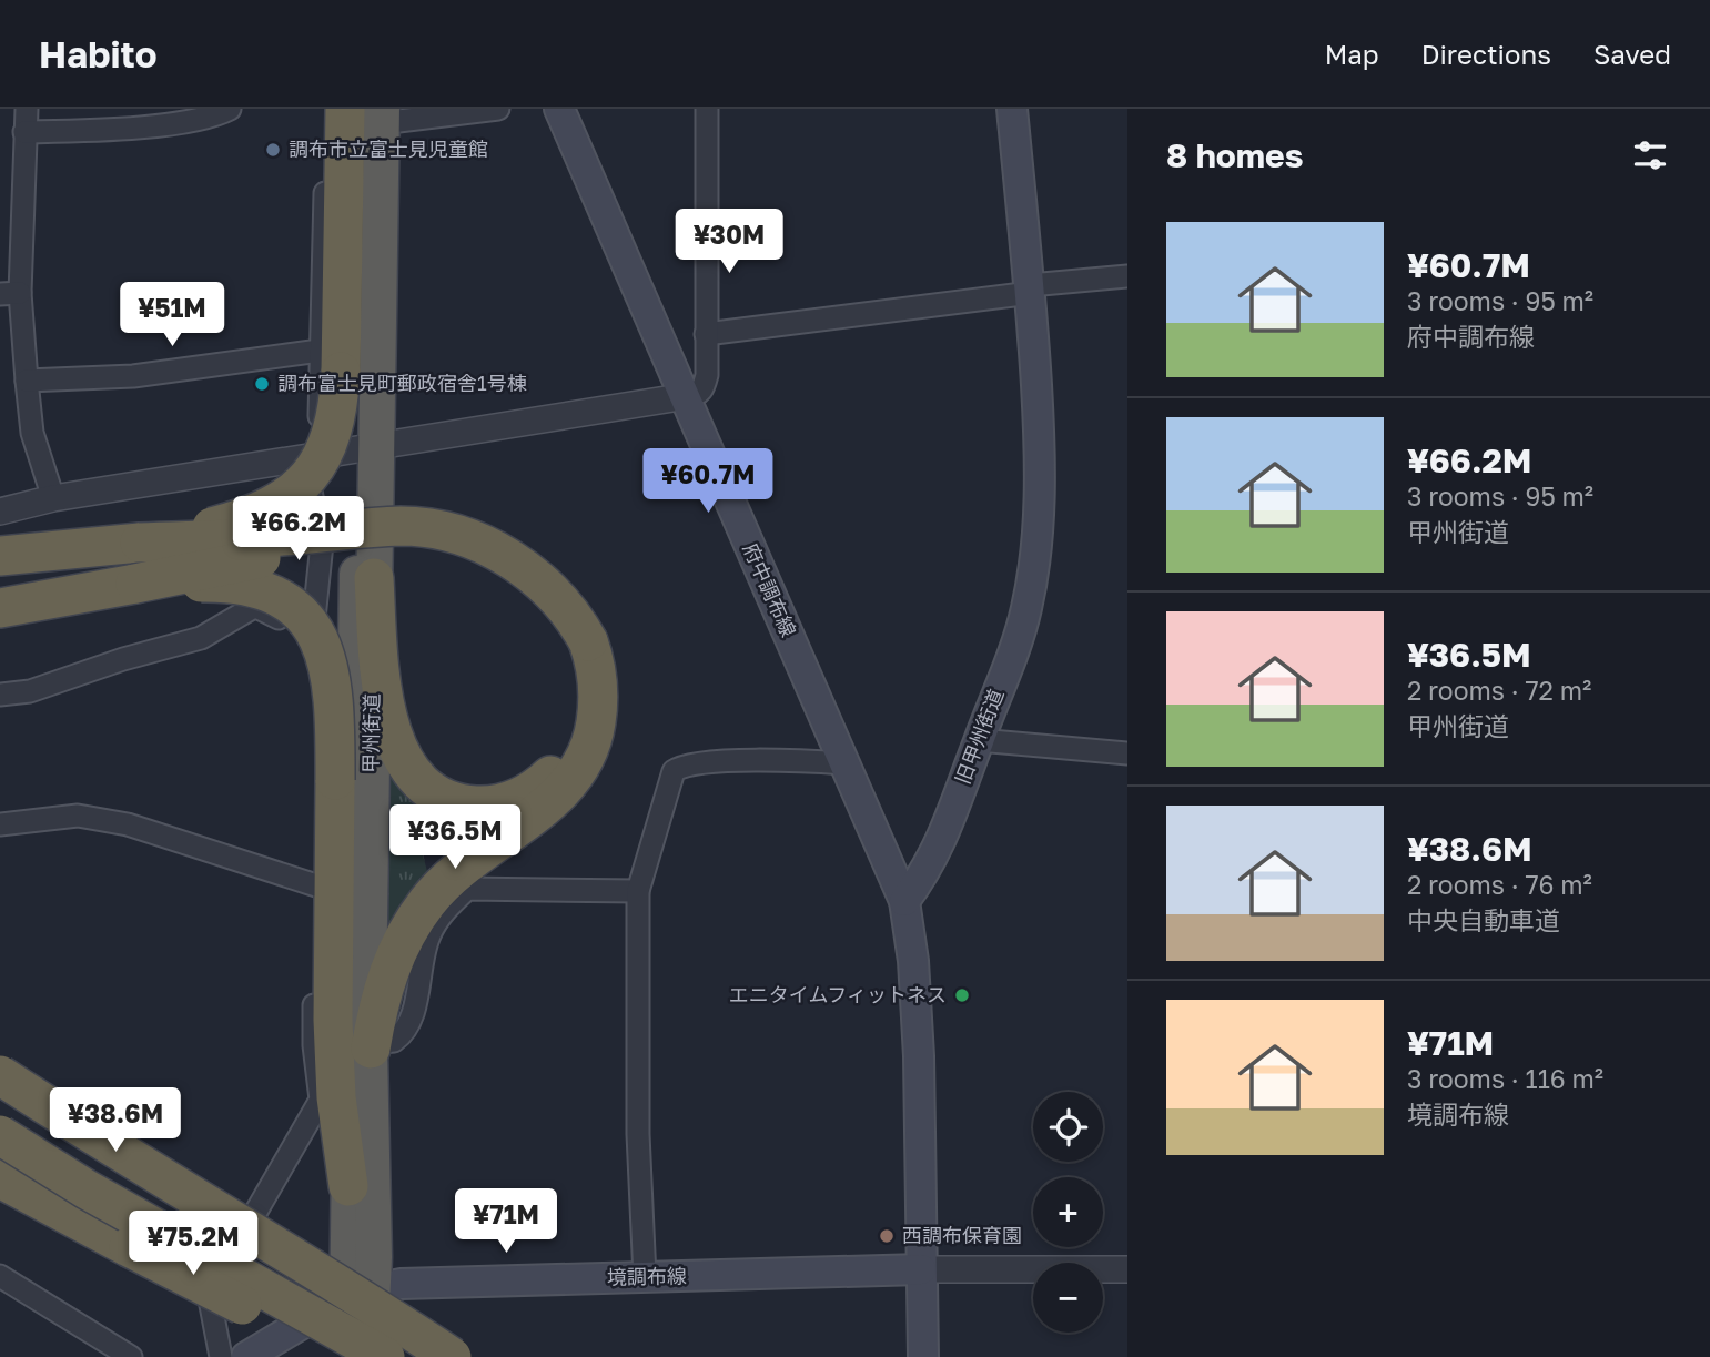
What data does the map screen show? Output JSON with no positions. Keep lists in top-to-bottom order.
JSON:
{
  "streets": {
    "highway": ["甲州街道"],
    "main road": ["府中調布線", "旧甲州街道", "境調布線"]
  },
  "crossings": [
    ["府中調布線", "旧甲州街道"],
    ["甲州街道", "境調布線"]
  ],
  "places": [
    "調布市立富士見児童館",
    "調布富士見町郵政宿舎1号棟",
    "エニタイムフィットネス",
    "西調布保育園"
  ],
  "page": {
    "header": "Habito",
    "nav": ["Map", "Directions", "Saved"],
    "heading": "8 homes",
    "list": [
      {
        "name": "¥60.7M",
        "note": "3 rooms · 95 m² · 府中調布線"
      },
      {
        "name": "¥66.2M",
        "note": "3 rooms · 95 m² · 甲州街道"
      },
      {
        "name": "¥36.5M",
        "note": "2 rooms · 72 m² · 甲州街道"
      },
      {
        "name": "¥38.6M",
        "note": "2 rooms · 76 m² · 中央自動車道"
      },
      {
        "name": "¥71M",
        "note": "3 rooms · 116 m² · 境調布線"
      }
    ],
    "price": [
      "¥30M",
      "¥51M",
      "¥60.7M",
      "¥66.2M",
      "¥36.5M",
      "¥38.6M",
      "¥71M",
      "¥75.2M"
    ],
    "map_buttons": ["+", "−"]
  }
}
